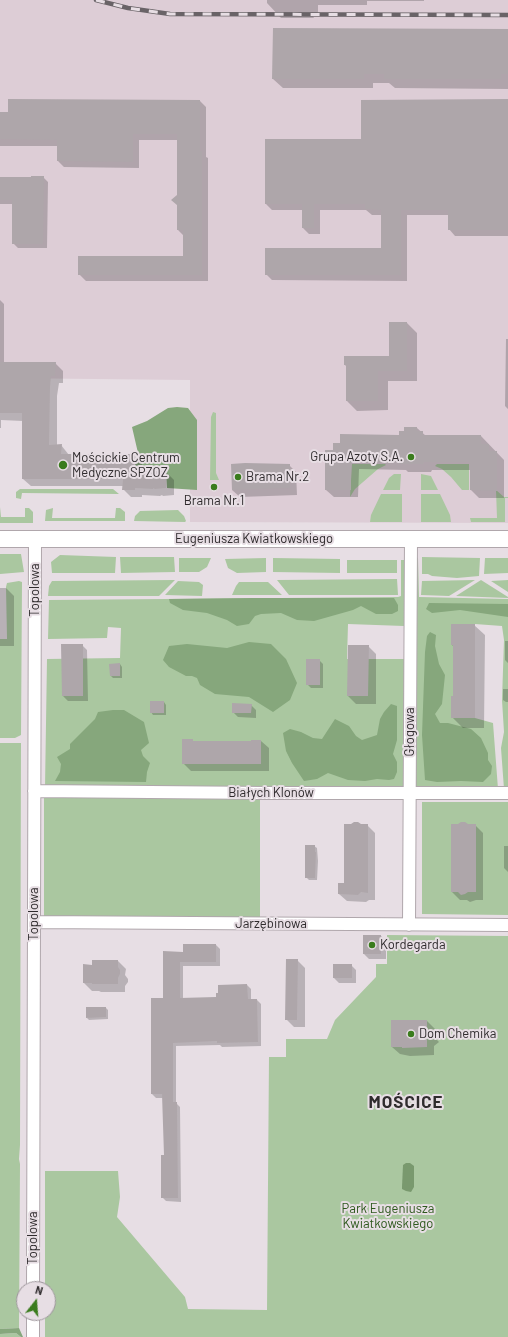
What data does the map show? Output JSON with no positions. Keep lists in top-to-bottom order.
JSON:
{
  "streets": {
    "main road": ["Eugeniusza Kwiatkowskiego"],
    "street": [
      "Topolowa",
      "Głogowa",
      "Białych Klonów",
      "Jarzębinowa"
    ]
  },
  "crossings": [
    ["Eugeniusza Kwiatkowskiego", "Topolowa"],
    ["Eugeniusza Kwiatkowskiego", "Głogowa"],
    ["Topolowa", "Białych Klonów"],
    ["Topolowa", "Jarzębinowa"],
    ["Głogowa", "Białych Klonów"],
    ["Głogowa", "Jarzębinowa"]
  ],
  "districts": ["MOŚCICE"],
  "parks": ["Park Eugeniusza Kwiatkowskiego"],
  "places": [
    "Grupa Azoty S.A.",
    "Mościckie Centrum Medyczne SPZOZ",
    "Brama Nr.2",
    "Brama Nr.1",
    "Kordegarda",
    "Dom Chemika"
  ],
  "north": "top"
}
